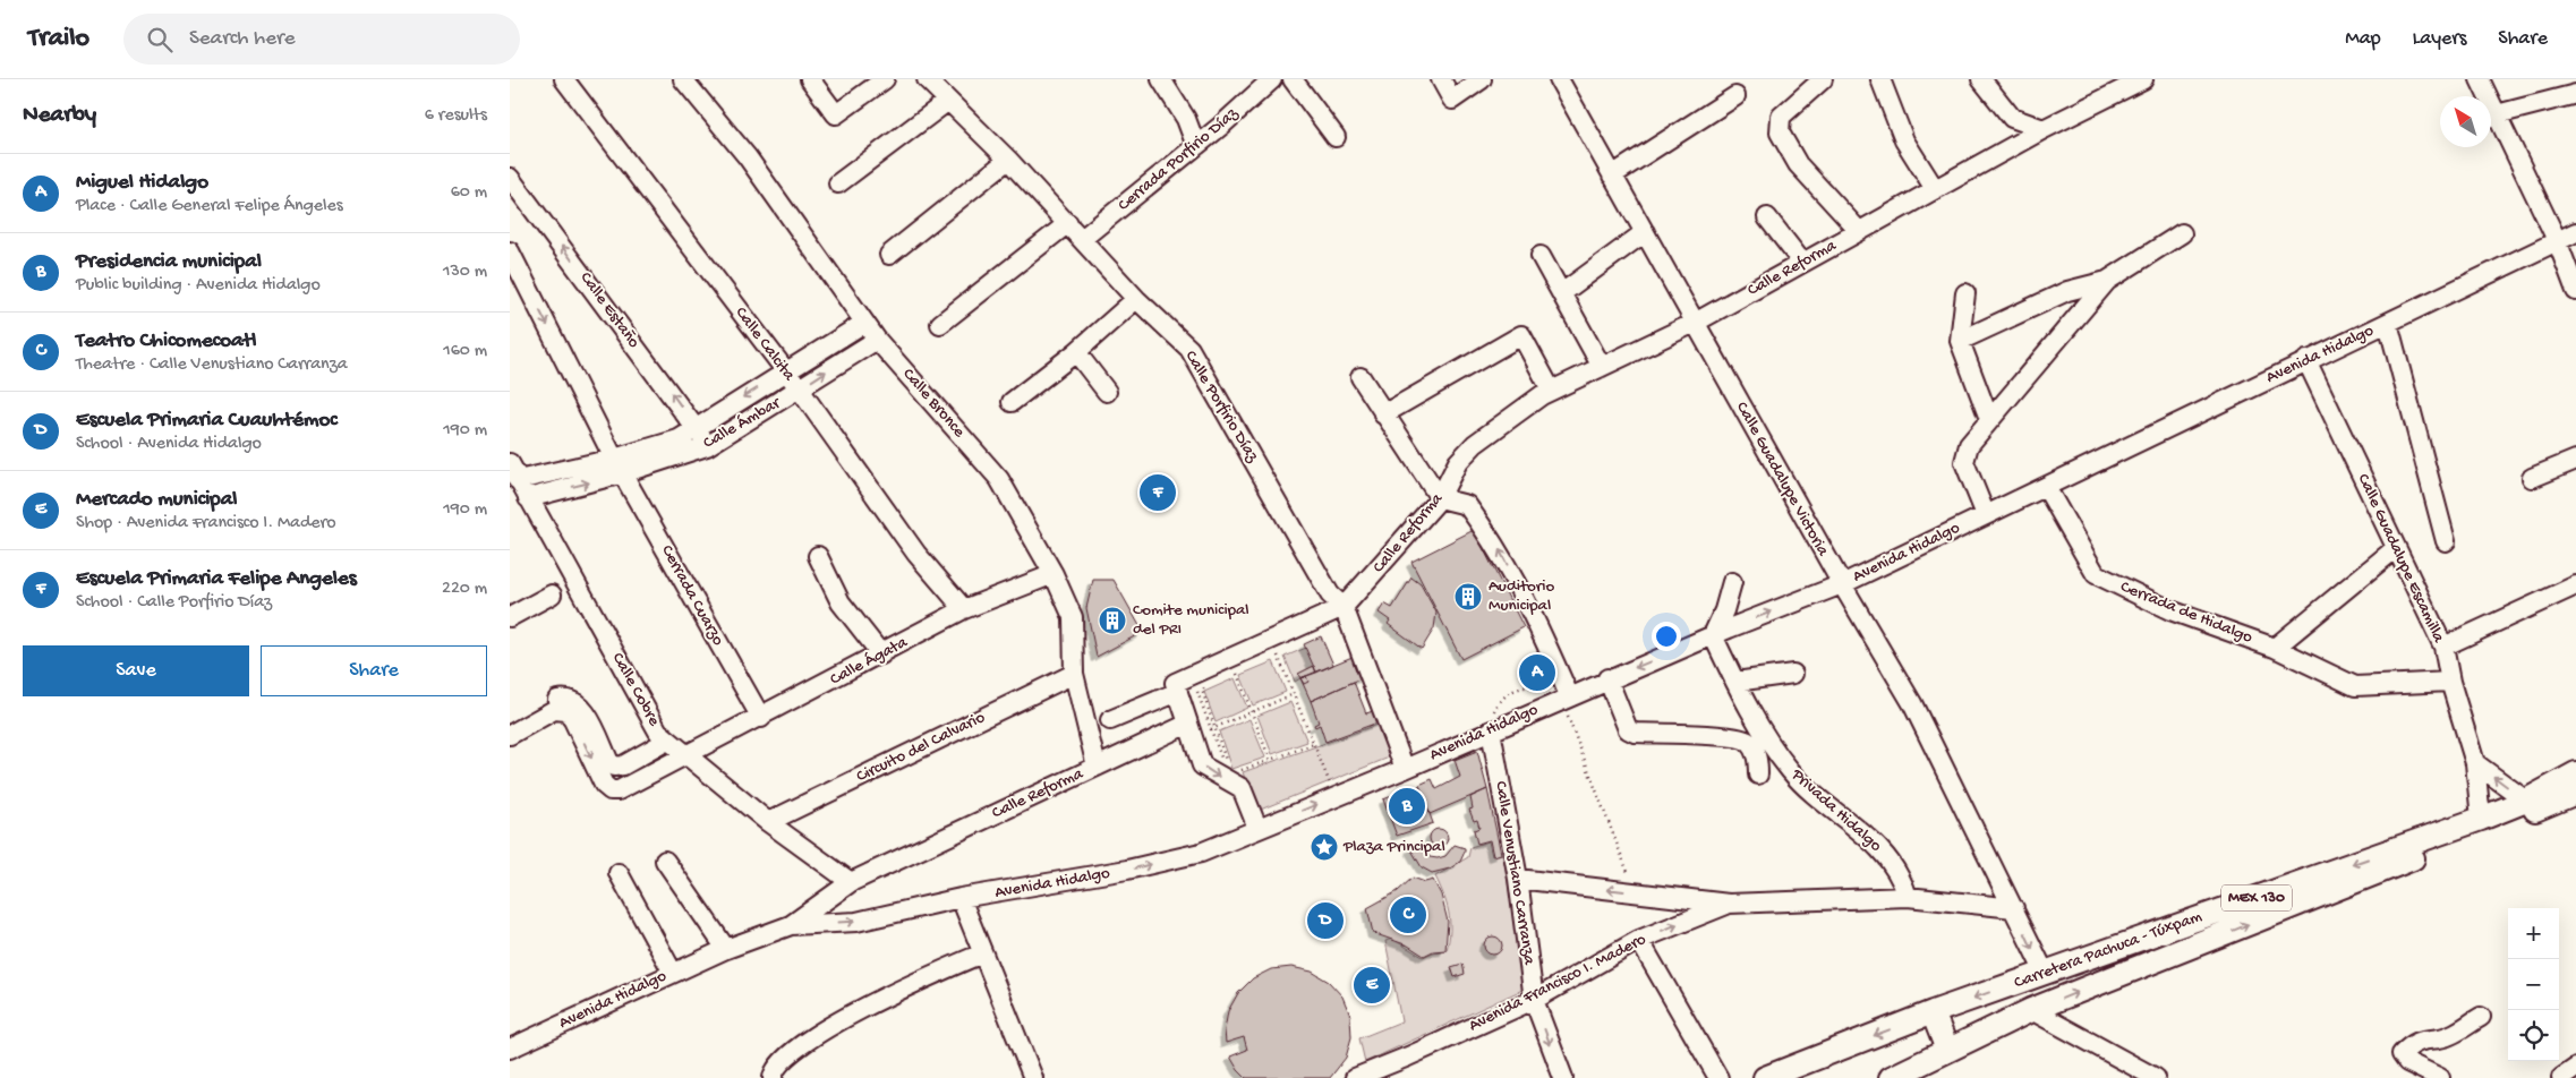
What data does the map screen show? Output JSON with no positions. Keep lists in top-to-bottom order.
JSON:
{
  "streets": {
    "main road": ["MEX 130", "Carretera Pachuca - Túxpam"],
    "street": [
      "Cerrada Porfirio Díaz",
      "Calle Reforma",
      "Calle Estaño",
      "Calle Calcita",
      "Avenida Hidalgo",
      "Calle Bronce",
      "Calle Porfirio Díaz",
      "Calle Ámbar",
      "Calle Guadalupe Victoria",
      "Calle Guadalupe Escamilla",
      "Cerrada Cuarzo",
      "Cerrada de Hidalgo",
      "Calle Ágata",
      "Calle Cobre",
      "Circuito del Calvario",
      "Privada Hidalgo",
      "Calle Venustiano Carranza",
      "Avenida Francisco I. Madero"
    ]
  },
  "crossings": [
    ["Cerrada Porfirio Díaz", "Calle Porfirio Díaz"],
    ["Calle Reforma", "Avenida Hidalgo"],
    ["Calle Reforma", "Calle Bronce"],
    ["Calle Reforma", "Calle Porfirio Díaz"],
    ["Calle Reforma", "Calle Guadalupe Victoria"],
    ["Calle Reforma", "Calle Cobre"],
    ["Calle Estaño", "Calle Ámbar"],
    ["Calle Calcita", "Calle Ámbar"],
    ["Calle Calcita", "Calle Ágata"],
    ["Avenida Hidalgo", "Calle Porfirio Díaz"],
    ["Avenida Hidalgo", "Calle Guadalupe Victoria"],
    ["Avenida Hidalgo", "Calle Guadalupe Escamilla"],
    ["Avenida Hidalgo", "Cerrada de Hidalgo"],
    ["Avenida Hidalgo", "Privada Hidalgo"],
    ["Avenida Hidalgo", "Calle Venustiano Carranza"],
    ["Calle Bronce", "Calle Ámbar"],
    ["Calle Bronce", "Calle Ágata"],
    ["Calle Bronce", "Circuito del Calvario"],
    ["Calle Ámbar", "Cerrada Cuarzo"],
    ["Calle Ámbar", "Calle Cobre"],
    ["Calle Guadalupe Victoria", "Carretera Pachuca - Túxpam"],
    ["Calle Guadalupe Escamilla", "Cerrada de Hidalgo"],
    ["Calle Guadalupe Escamilla", "Carretera Pachuca - Túxpam"],
    ["Cerrada Cuarzo", "Calle Ágata"],
    ["Calle Ágata", "Calle Cobre"],
    ["Calle Cobre", "Circuito del Calvario"],
    ["Calle Venustiano Carranza", "Avenida Francisco I. Madero"]
  ],
  "places": {
    "building": ["Auditorio Municipal", "Comite municipal del PRI"],
    "place": ["Plaza Principal"]
  },
  "north": "top left",
  "page": {
    "header": "Trailo",
    "search": "Search here",
    "nav": ["Map", "Layers", "Share"],
    "heading": ["Nearby", "6 results"],
    "list": [
      {
        "mark": "A",
        "name": "Miguel Hidalgo",
        "note": "Place · Calle General Felipe Ángeles",
        "value": "60 m"
      },
      {
        "mark": "B",
        "name": "Presidencia municipal",
        "note": "Public building · Avenida Hidalgo",
        "value": "130 m"
      },
      {
        "mark": "C",
        "name": "Teatro Chicomecoatl",
        "note": "Theatre · Calle Venustiano Carranza",
        "value": "160 m"
      },
      {
        "mark": "D",
        "name": "Escuela Primaria Cuauhtémoc",
        "note": "School · Avenida Hidalgo",
        "value": "190 m"
      },
      {
        "mark": "E",
        "name": "Mercado municipal",
        "note": "Shop · Avenida Francisco I. Madero",
        "value": "190 m"
      },
      {
        "mark": "F",
        "name": "Escuela Primaria Felipe Angeles",
        "note": "School · Calle Porfirio Díaz",
        "value": "220 m"
      }
    ],
    "pins": [
      "F",
      "A",
      "B",
      "C",
      "D",
      "E"
    ],
    "buttons": ["Save", "Share"],
    "map_buttons": ["+", "−"]
  }
}
